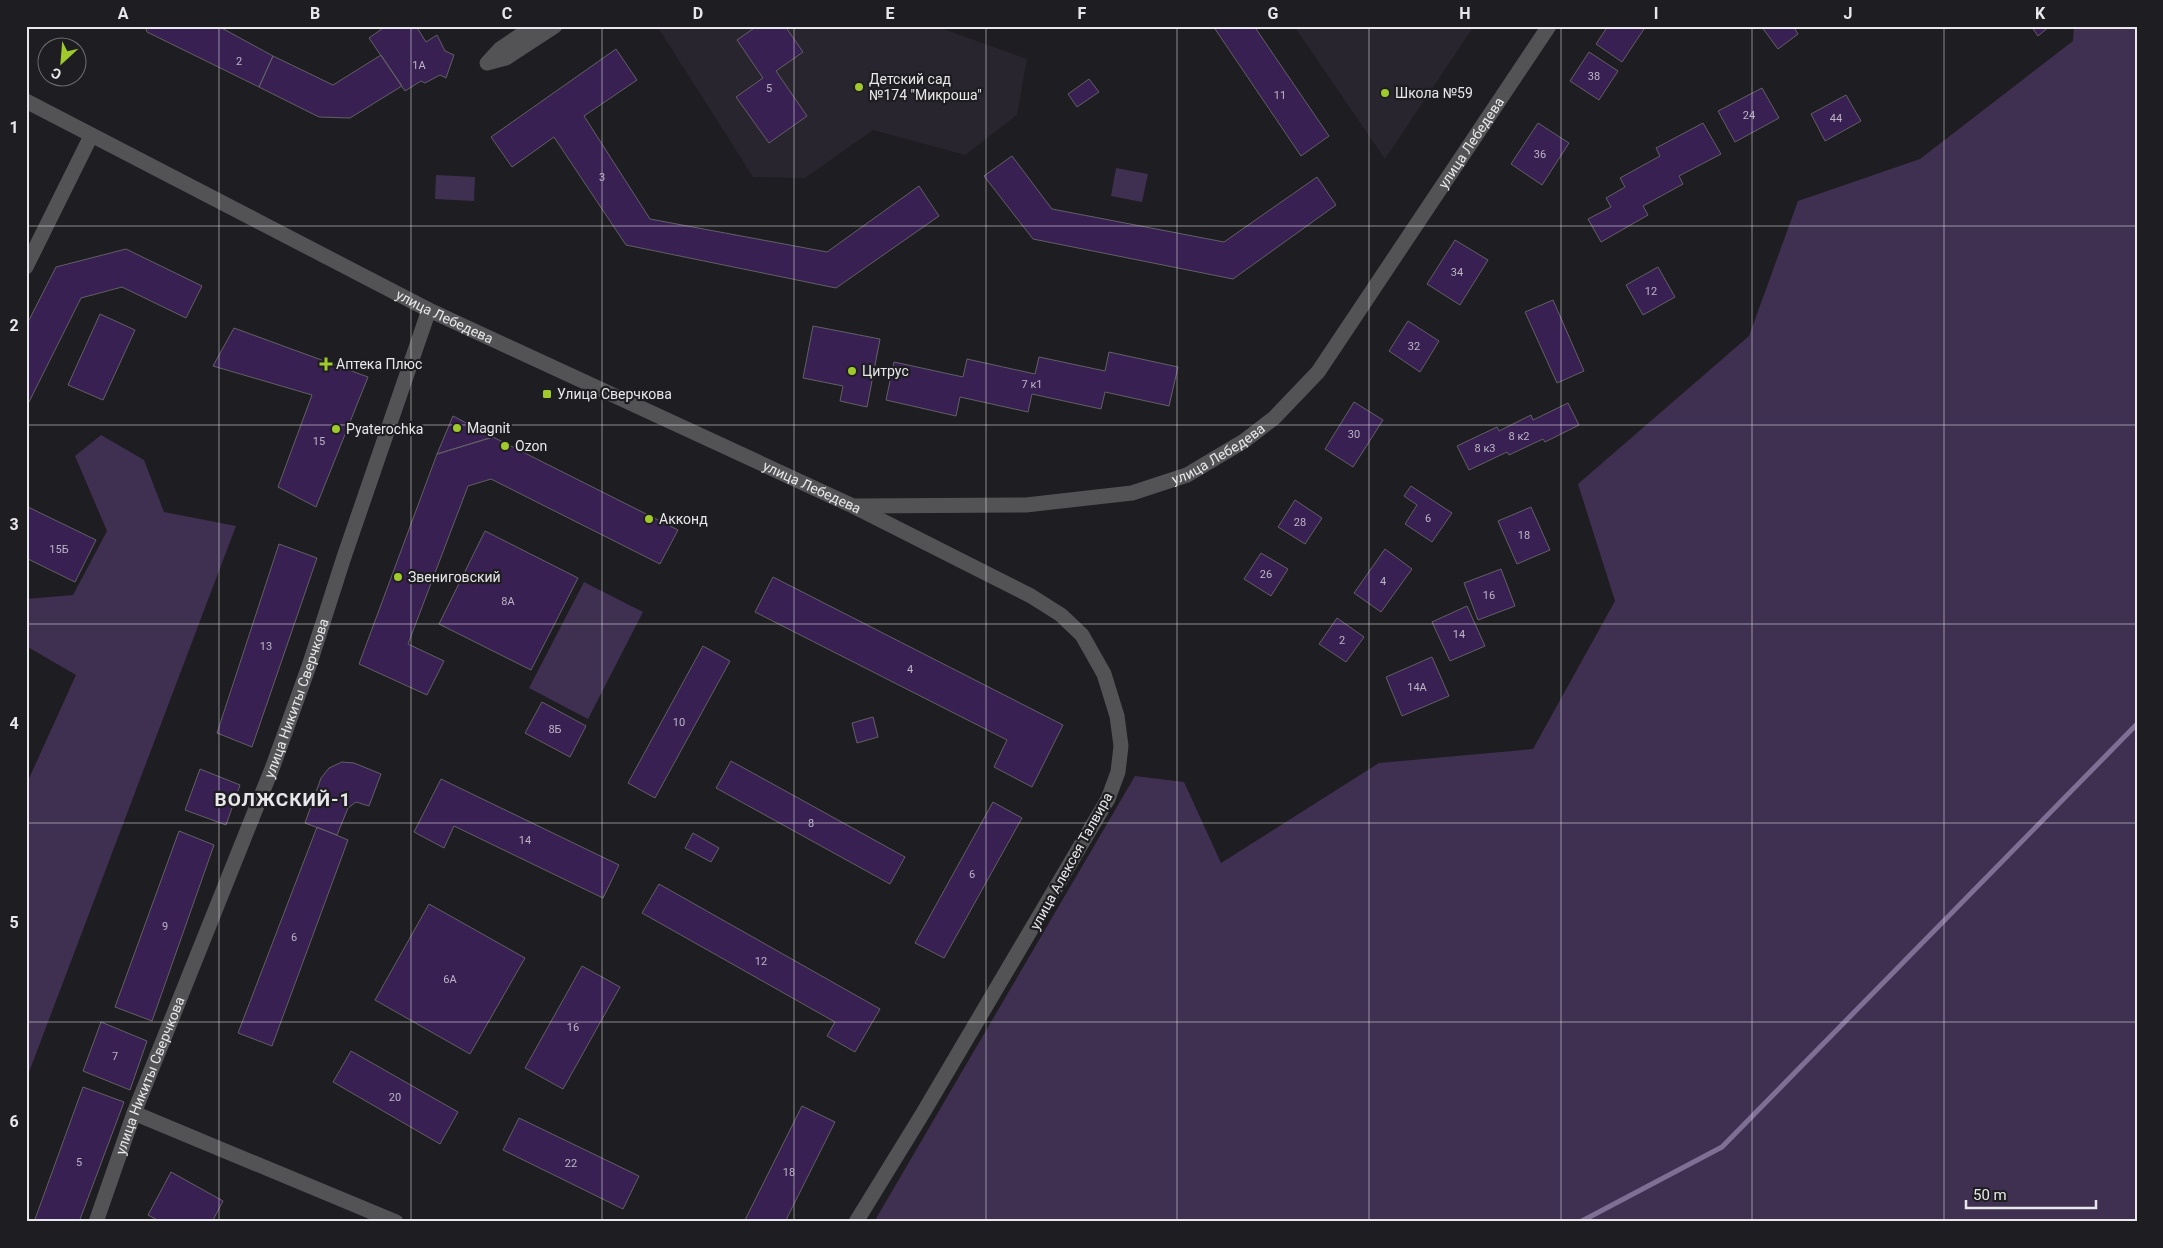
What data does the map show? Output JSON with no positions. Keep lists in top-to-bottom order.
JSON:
{
  "streets": {
    "street": ["улица Лебедева", "улица Никиты Сверчкова", "улица Алексея Талвира"]
  },
  "crossings": [
    ["улица Лебедева", "улица Никиты Сверчкова"],
    ["улица Лебедева", "улица Алексея Талвира"]
  ],
  "districts": ["ВОЛЖСКИЙ-1"],
  "places": {
    "other": [
      "Детский сад №174 \"Микроша\"",
      "Школа №59",
      "Цитрус",
      "Magnit",
      "Pyaterochka",
      "Ozon",
      "Акконд",
      "Звениговский"
    ],
    "health": ["Аптека Плюс"],
    "transit": ["Улица Сверчкова"]
  },
  "house_numbers": [
    "2",
    "1А",
    "38",
    "5",
    "11",
    "24",
    "44",
    "36",
    "3",
    "34",
    "12",
    "32",
    "7 к1",
    "30",
    "8 к2",
    "15",
    "8 к3",
    "6",
    "28",
    "18",
    "15Б",
    "26",
    "4",
    "16",
    "8А",
    "14",
    "2",
    "13",
    "4",
    "14А",
    "10",
    "8Б",
    "8",
    "14",
    "6",
    "9",
    "6",
    "12",
    "6А",
    "16",
    "7",
    "20",
    "5",
    "22",
    "18"
  ],
  "scale_bar": "50 m",
  "north": "bottom left",
  "grid": {
    "columns": [
      "A",
      "B",
      "C",
      "D",
      "E",
      "F",
      "G",
      "H",
      "I",
      "J",
      "K"
    ],
    "rows": [
      "1",
      "2",
      "3",
      "4",
      "5",
      "6"
    ]
  }
}
